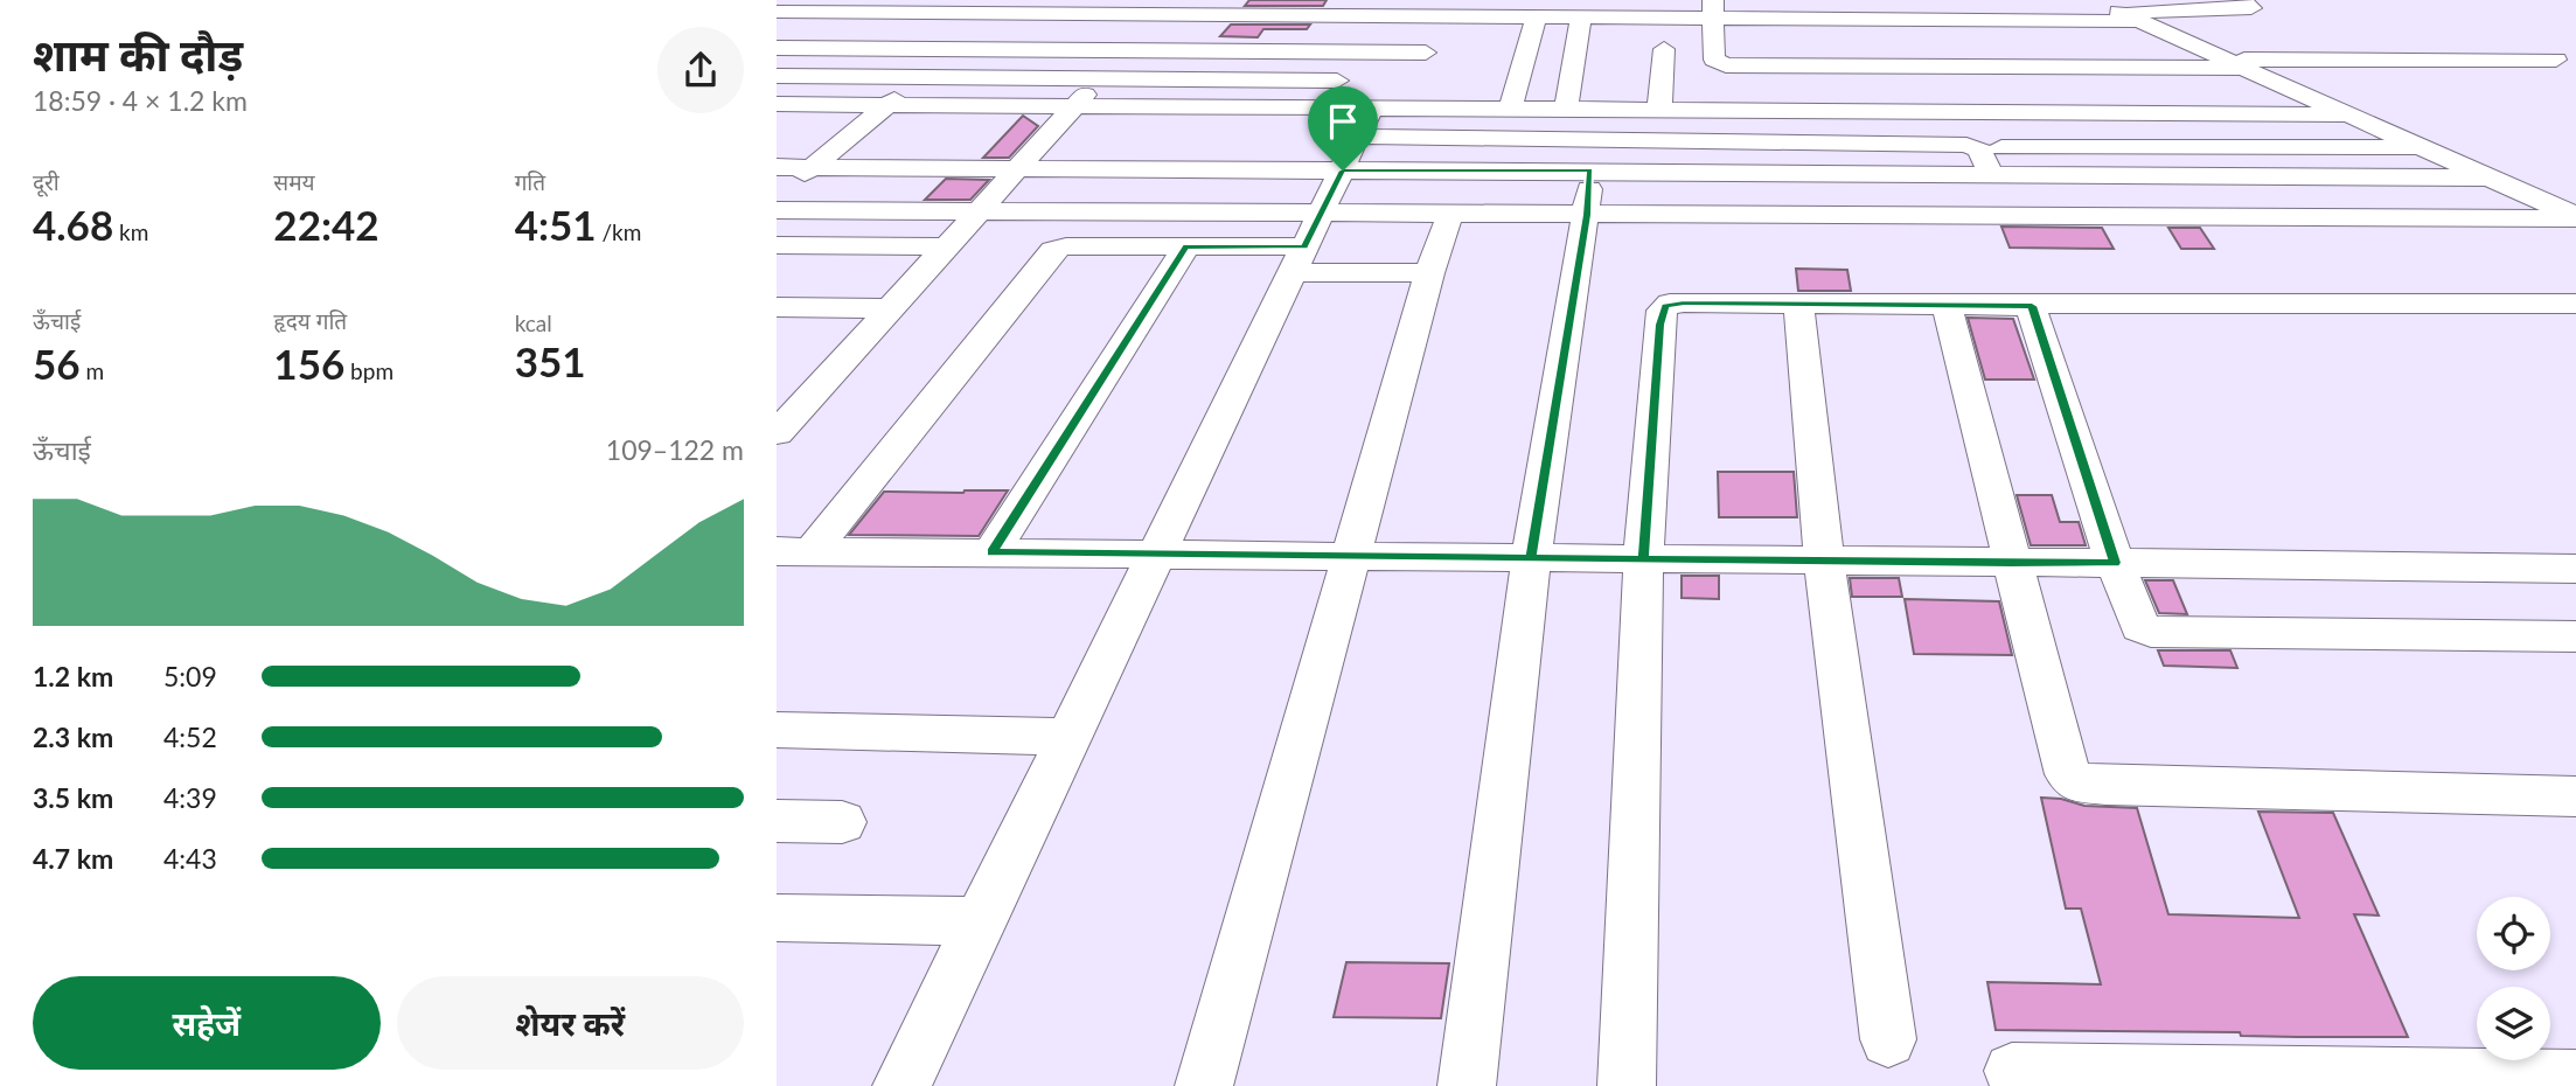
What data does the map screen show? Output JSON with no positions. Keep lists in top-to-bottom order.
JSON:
{
  "page": {
    "heading": ["शाम की दौड़", "18:59 · 4 × 1.2 km"],
    "stats": [
      ["दूरी", "4.68 km"],
      ["समय", "22:42"],
      ["गति", "4:51 /km"],
      ["ऊँचाई", "56 m"],
      ["हृदय गति", "156 bpm"],
      ["kcal", "351"]
    ],
    "chart": ["ऊँचाई", "109–122 m"],
    "list": [
      {
        "name": "1.2 km",
        "note": "5:09"
      },
      {
        "name": "2.3 km",
        "note": "4:52"
      },
      {
        "name": "3.5 km",
        "note": "4:39"
      },
      {
        "name": "4.7 km",
        "note": "4:43"
      }
    ],
    "buttons": ["सहेजें", "शेयर करें"]
  }
}
